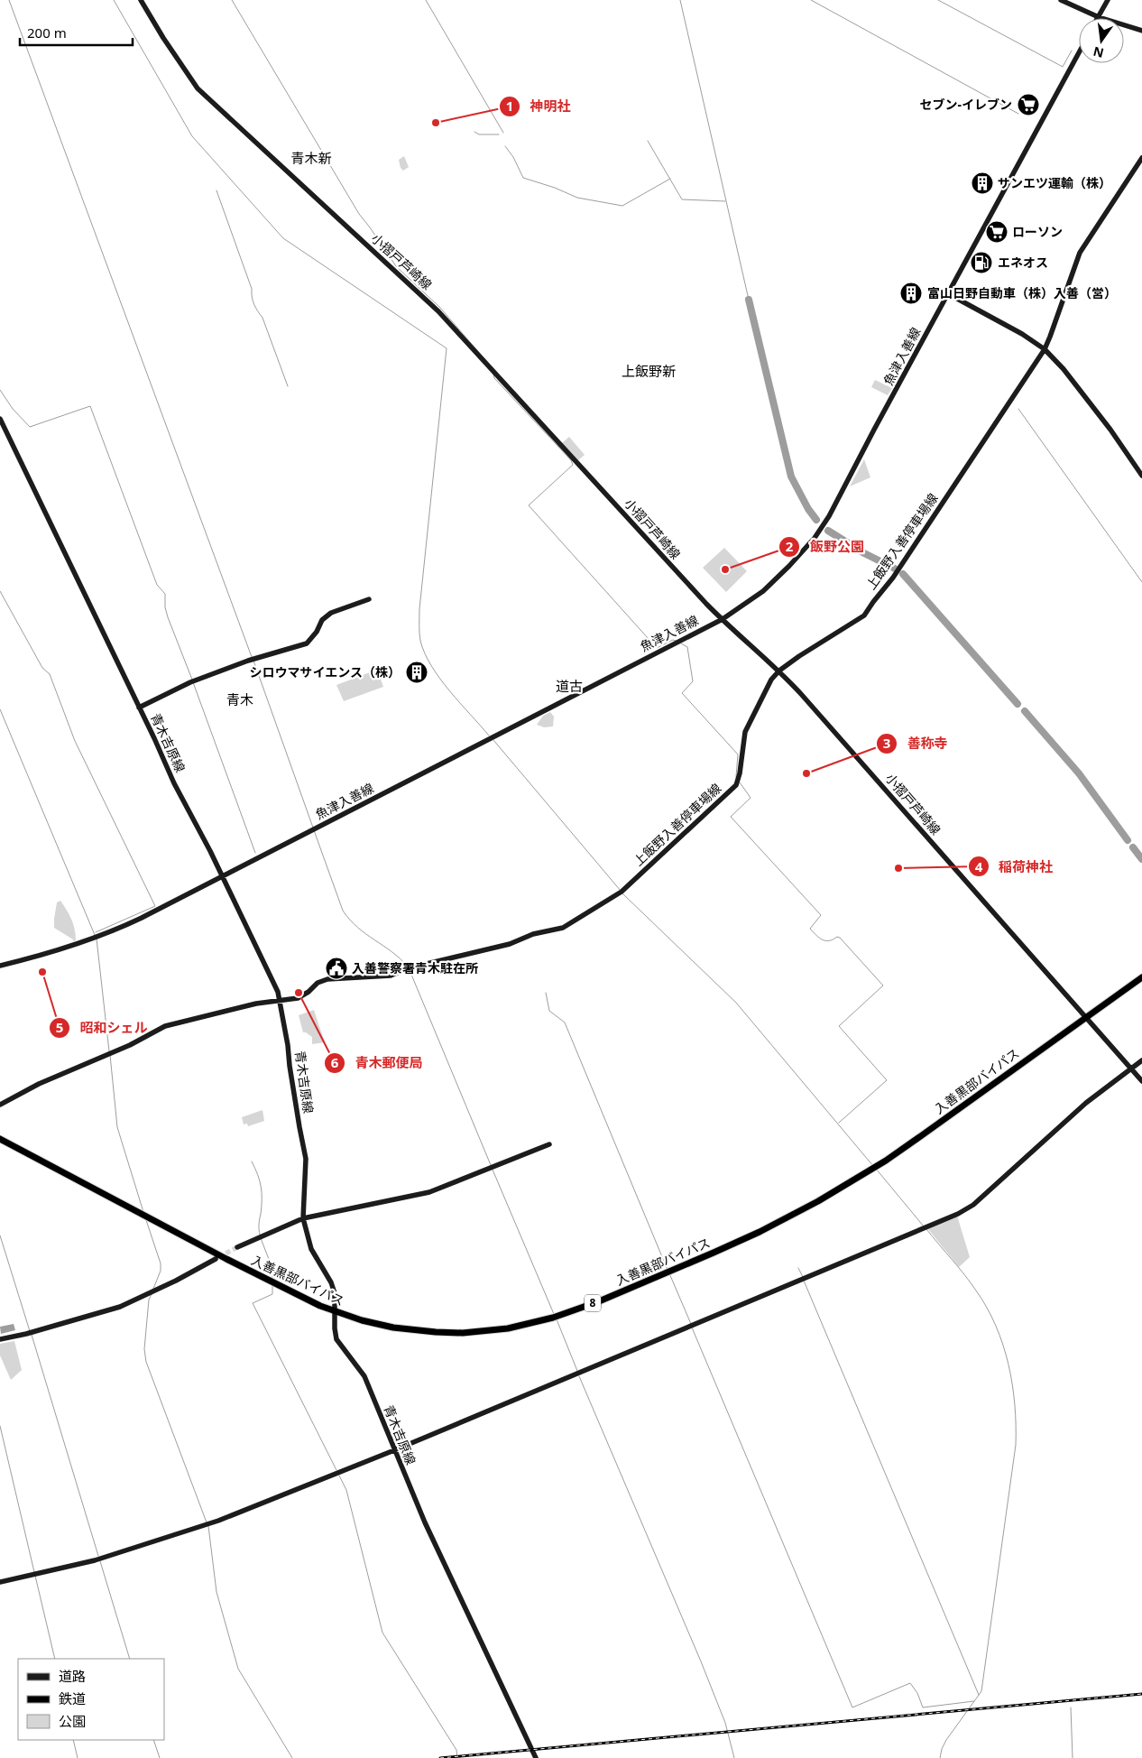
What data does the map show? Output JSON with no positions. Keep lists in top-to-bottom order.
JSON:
{
  "streets": {
    "highway": ["入善黒部バイパス", "8"],
    "main road": [
      "小摺戸芦崎線",
      "魚津入善線",
      "上飯野入善停車場線",
      "青木吉原線"
    ]
  },
  "crossings": [
    ["小摺戸芦崎線", "魚津入善線"],
    ["小摺戸芦崎線", "上飯野入善停車場線"],
    ["小摺戸芦崎線", "入善黒部バイパス"],
    ["魚津入善線", "青木吉原線"],
    ["上飯野入善停車場線", "青木吉原線"],
    ["青木吉原線", "入善黒部バイパス"]
  ],
  "districts": [
    "青木新",
    "上飯野新",
    "道古",
    "青木"
  ],
  "places": {
    "supermarket": ["セブン-イレブン", "ローソン"],
    "other": [
      "神明社",
      "飯野公園",
      "善称寺",
      "稲荷神社",
      "昭和シェル",
      "青木郵便局"
    ],
    "building": ["サンエツ運輸（株）", "富山日野自動車（株）入善（営）", "シロウマサイエンス（株）"],
    "fuel station": ["エネオス"],
    "public building": ["入善警察署青木駐在所"]
  },
  "legend": ["道路", "鉄道", "公園"],
  "scale_bar": "200 m",
  "north": "bottom"
}
